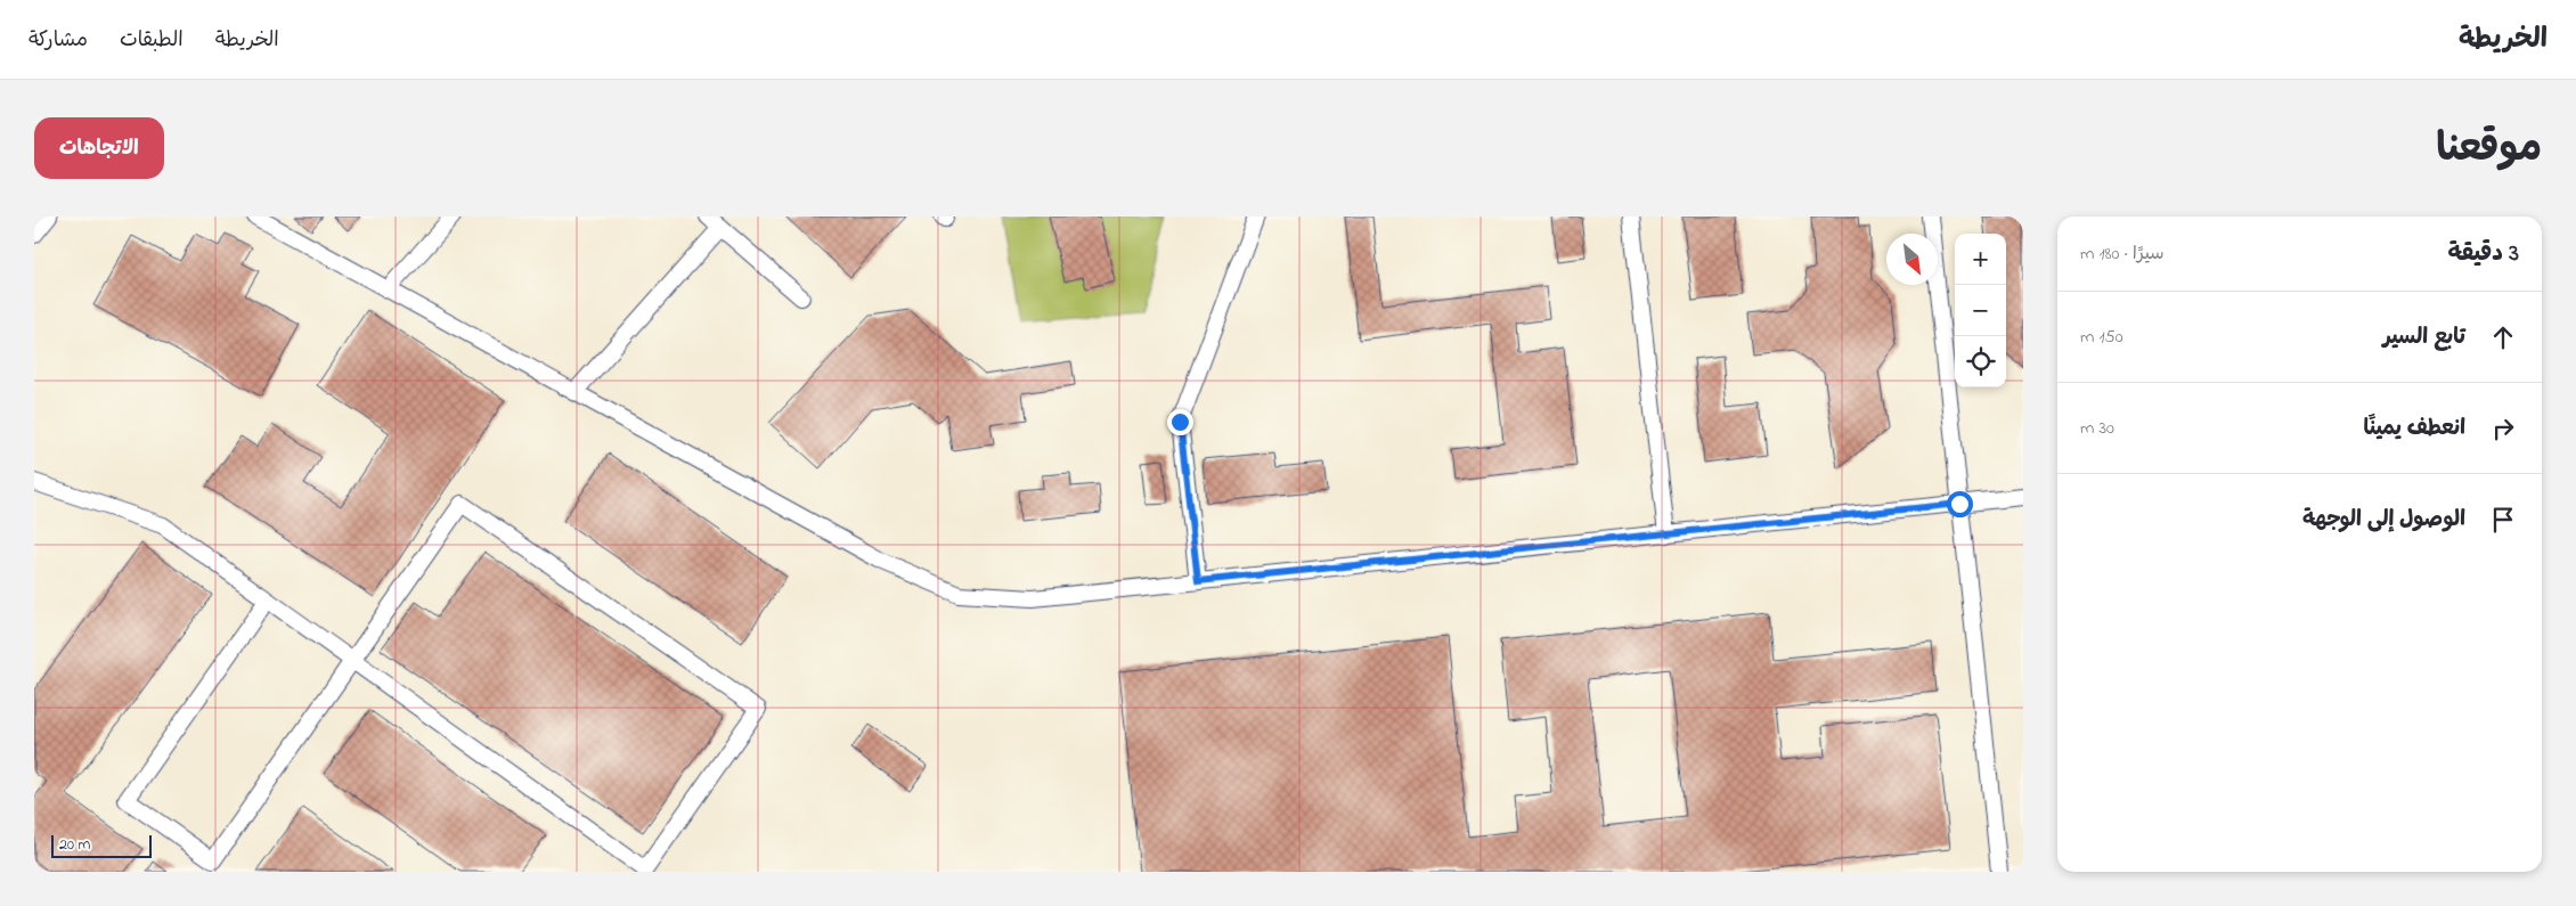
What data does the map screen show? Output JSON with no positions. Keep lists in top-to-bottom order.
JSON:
{
  "scale_bar": "20 m",
  "north": "bottom right",
  "page": {
    "header": "الخريطة",
    "nav": ["الخريطة", "الطبقات", "مشاركة"],
    "title": "موقعنا",
    "buttons": "الاتجاهات",
    "heading": ["3 دقيقة", "سيرًا · 180 m"],
    "map_buttons": ["+", "−"],
    "list": [
      ["تابع السير", "150 m"],
      ["انعطف يمينًا", "30 m"],
      "الوصول إلى الوجهة"
    ],
    "scale": "20 m"
  }
}
